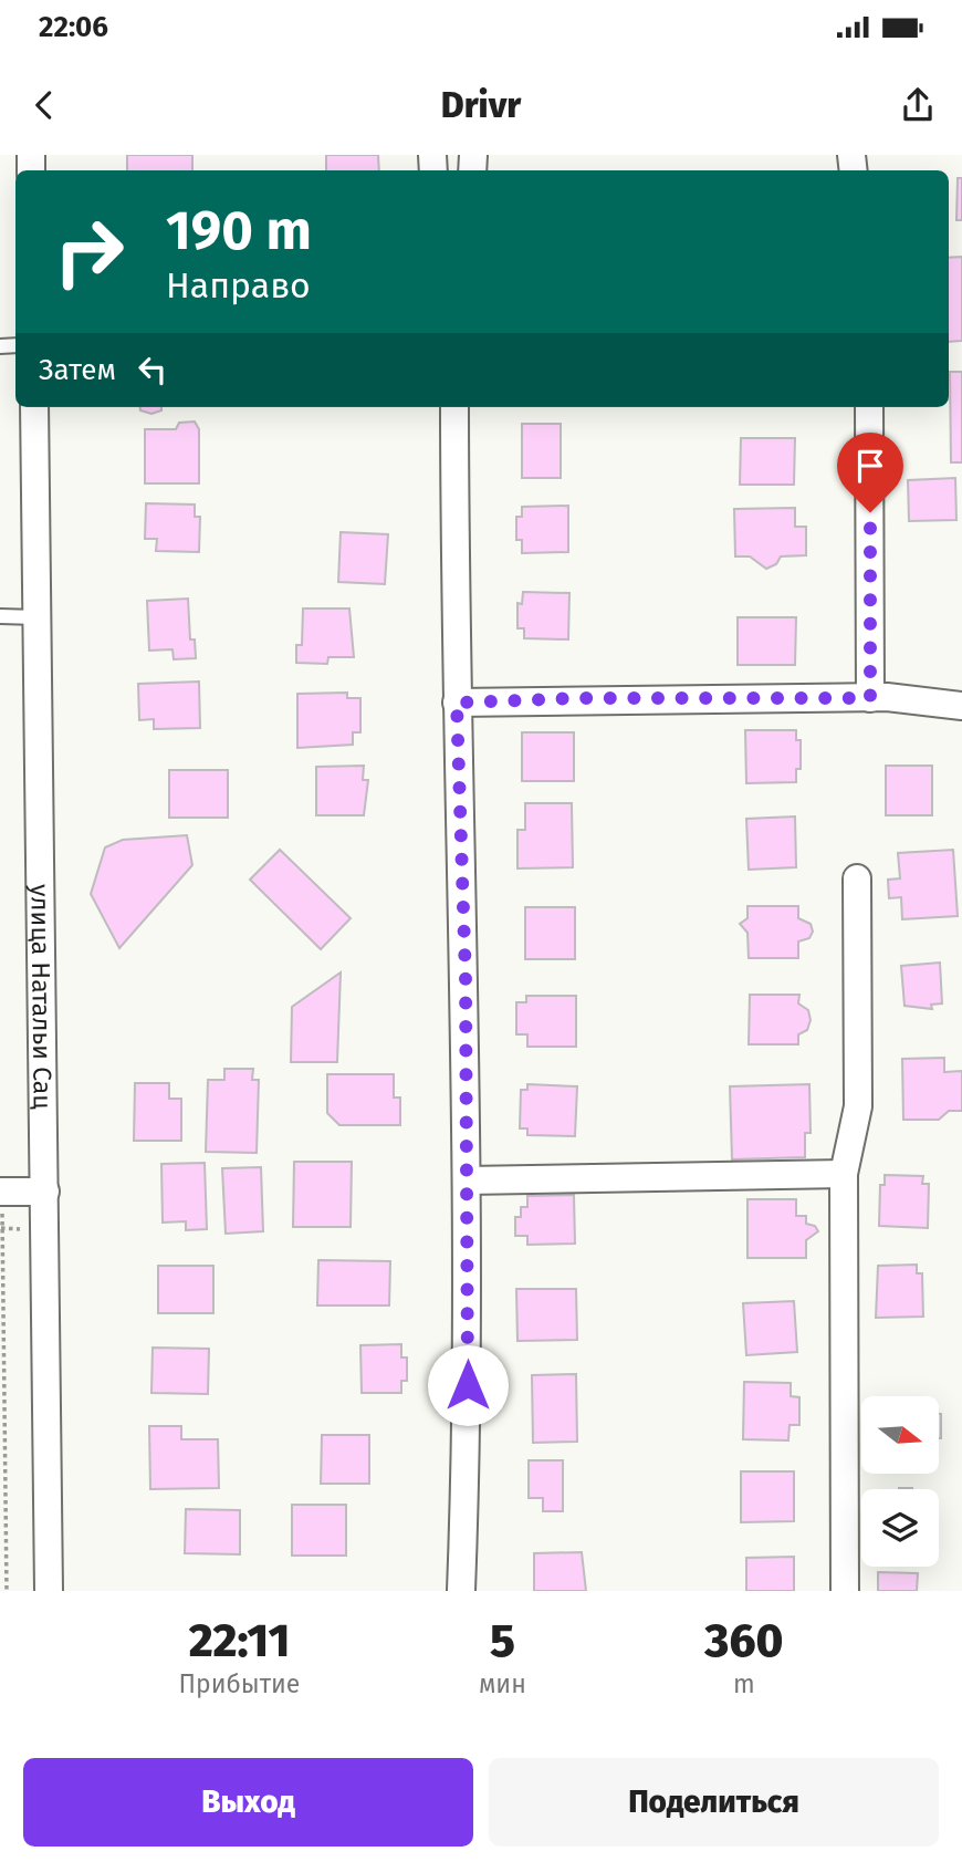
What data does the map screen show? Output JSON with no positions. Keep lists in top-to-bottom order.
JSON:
{
  "streets": {
    "street": ["улица Натальи Сац"]
  },
  "north": "right",
  "page": {
    "status": "22:06",
    "header": "Drivr",
    "turn": ["190 m", "Направо"],
    "then": "Затем",
    "eta": [
      "22:11",
      "Прибытие",
      "5",
      "мин",
      "360",
      "m"
    ],
    "buttons": ["Выход", "Поделиться"]
  }
}
